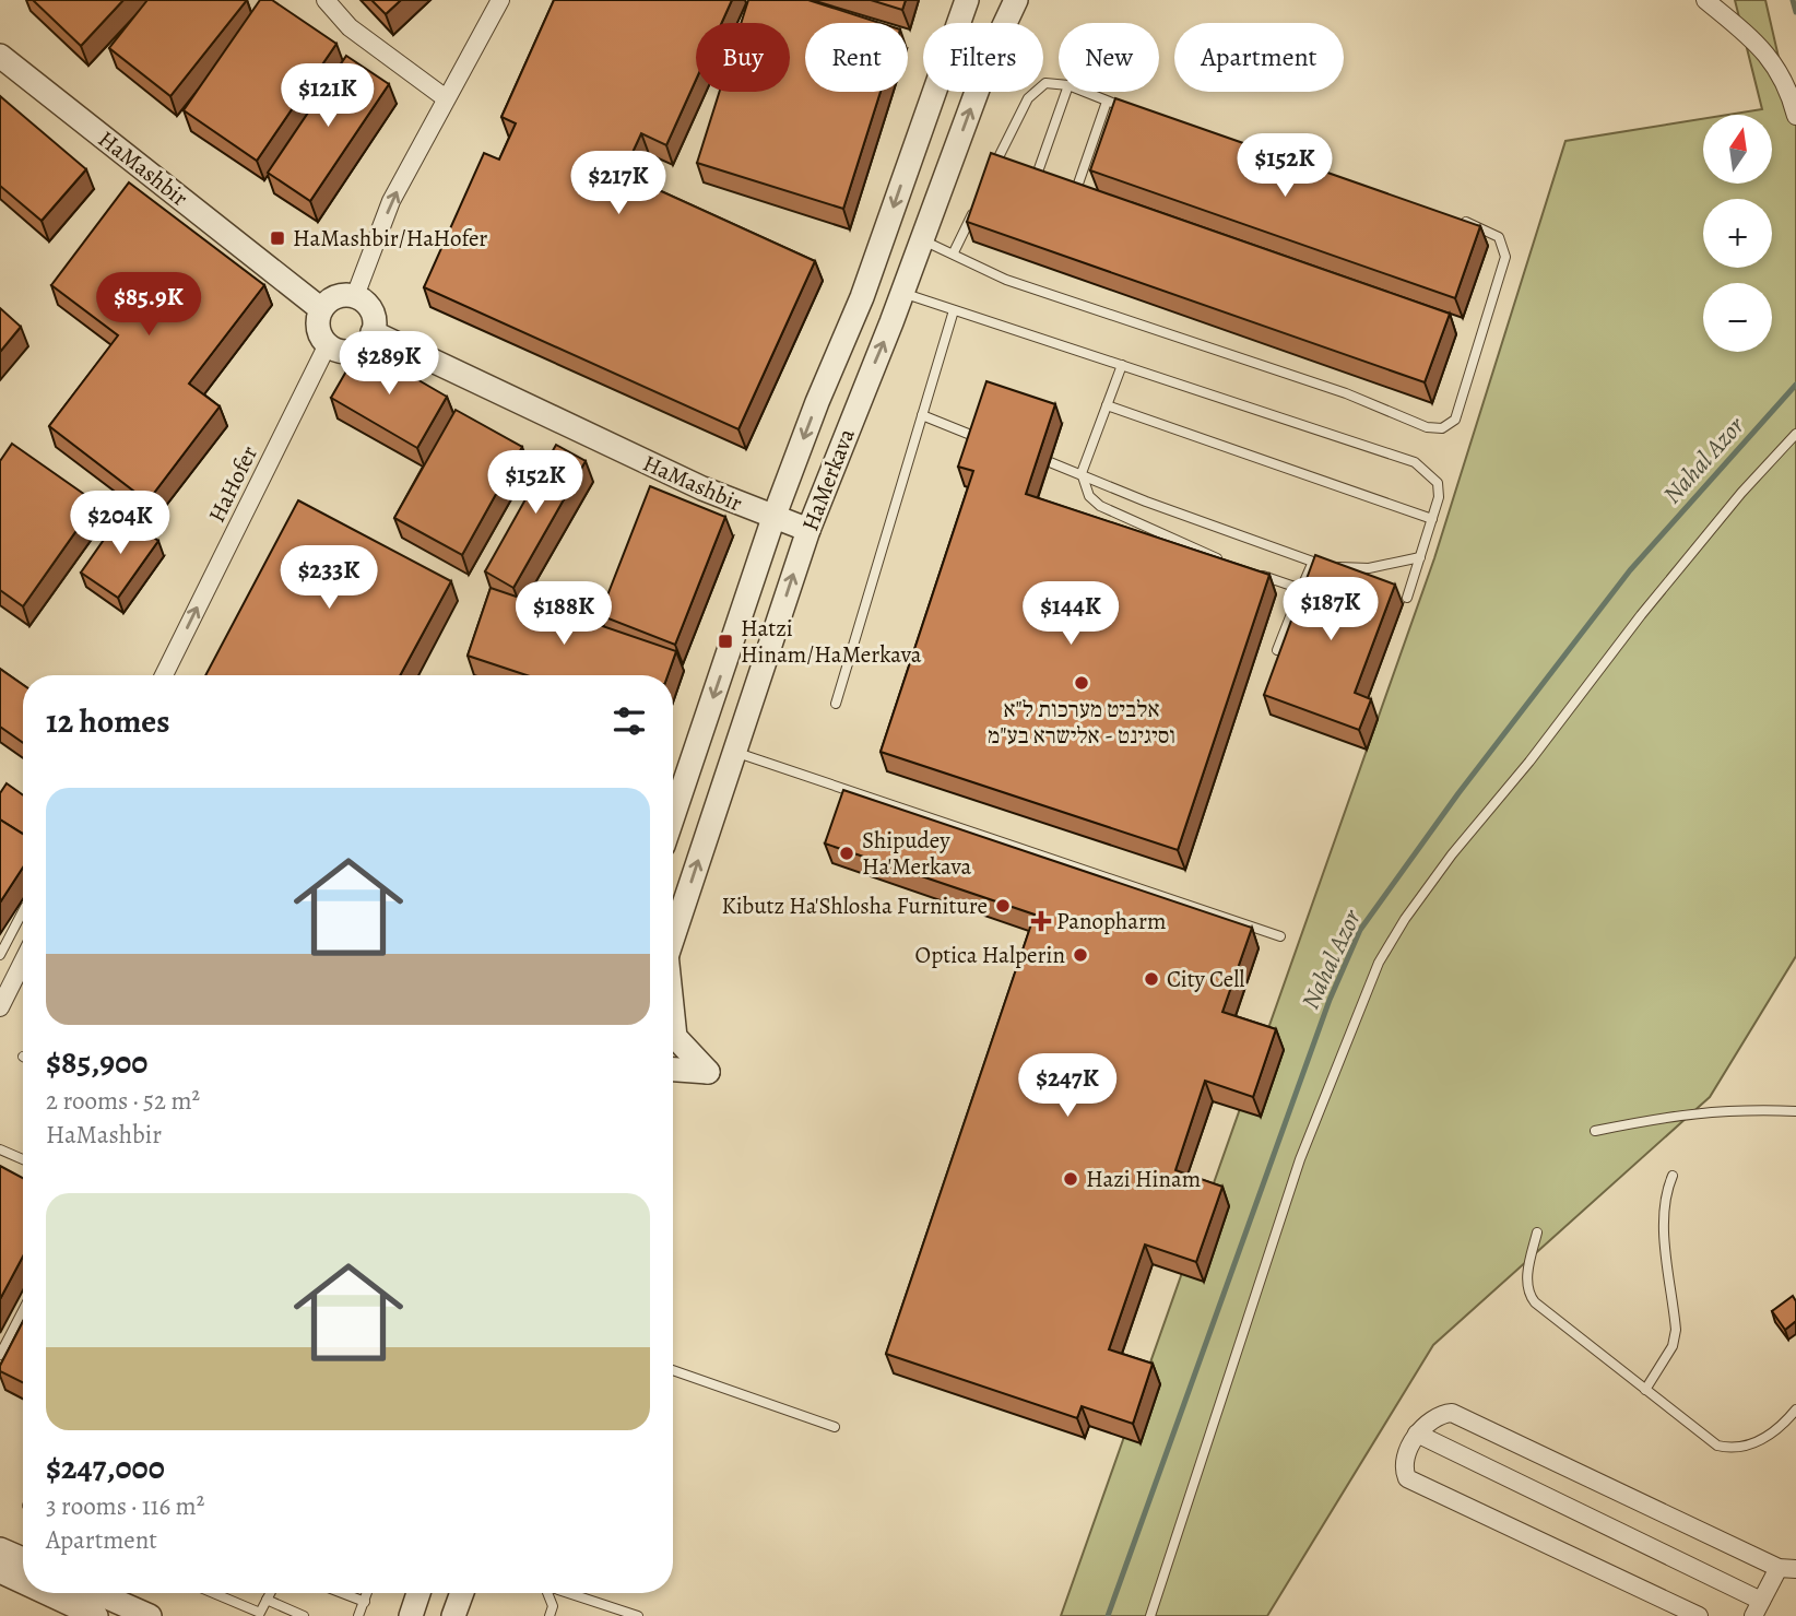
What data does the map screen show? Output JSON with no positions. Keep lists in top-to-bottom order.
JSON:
{
  "streets": {
    "street": ["HaMashbir", "HaMerkava", "HaHofer"]
  },
  "crossings": [
    ["HaMashbir", "HaMerkava"],
    ["HaMashbir", "HaHofer"]
  ],
  "one_way": ["HaHofer"],
  "water": ["Nahal Azor"],
  "places": {
    "transit": ["HaMashbir/HaHofer", "Hatzi Hinam/HaMerkava"],
    "other": [
      "אלביט מערכות ל\"א וסיגינט - אלישרא בע\"מ",
      "Shipudey Ha'Merkava",
      "Kibutz Ha'Shlosha Furniture",
      "Optica Halperin",
      "City Cell",
      "Hazi Hinam"
    ],
    "health": ["Panopharm"]
  },
  "north": "top",
  "page": {
    "chip": [
      "Buy",
      "Rent",
      "Filters",
      "New",
      "Apartment"
    ],
    "price": [
      "$121K",
      "$152K",
      "$217K",
      "$85.9K",
      "$289K",
      "$152K",
      "$204K",
      "$233K",
      "$187K",
      "$188K",
      "$144K",
      "$247K"
    ],
    "map_buttons": ["+", "−"],
    "heading": "12 homes",
    "list": [
      {
        "name": "$85,900",
        "note": "2 rooms · 52 m² · HaMashbir"
      },
      {
        "name": "$247,000",
        "note": "3 rooms · 116 m² · Apartment"
      }
    ]
  }
}
